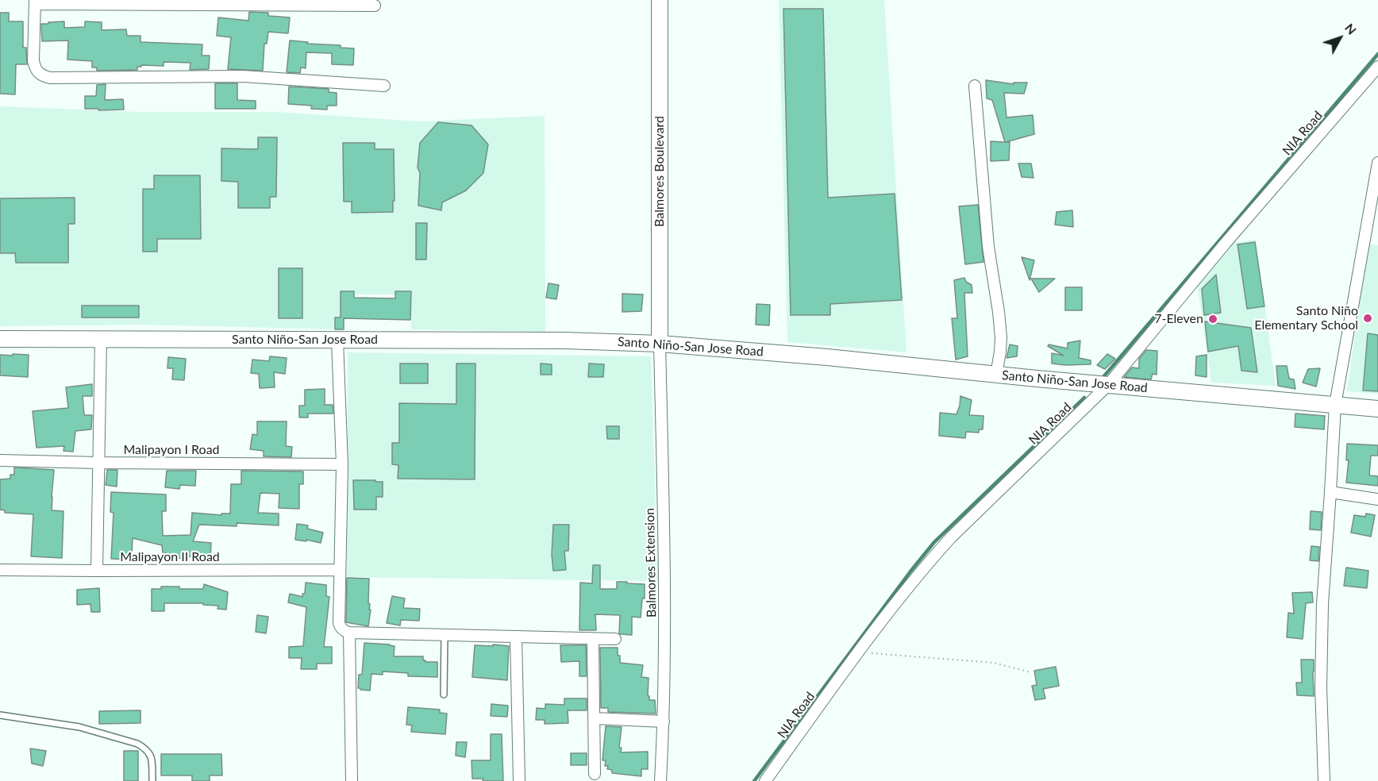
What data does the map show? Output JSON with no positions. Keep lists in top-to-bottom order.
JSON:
{
  "streets": {
    "main road": ["Balmores Boulevard", "Santo Niño-San Jose Road"],
    "street": [
      "NIA Road",
      "Malipayon I Road",
      "Malipayon II Road",
      "Balmores Extension"
    ]
  },
  "crossings": [
    ["NIA Road", "Santo Niño-San Jose Road"],
    ["Balmores Boulevard", "Santo Niño-San Jose Road"],
    ["Balmores Boulevard", "Balmores Extension"],
    ["Santo Niño-San Jose Road", "Balmores Extension"]
  ],
  "places": ["Santo Niño Elementary School", "7-Eleven"],
  "north": "top right"
}
